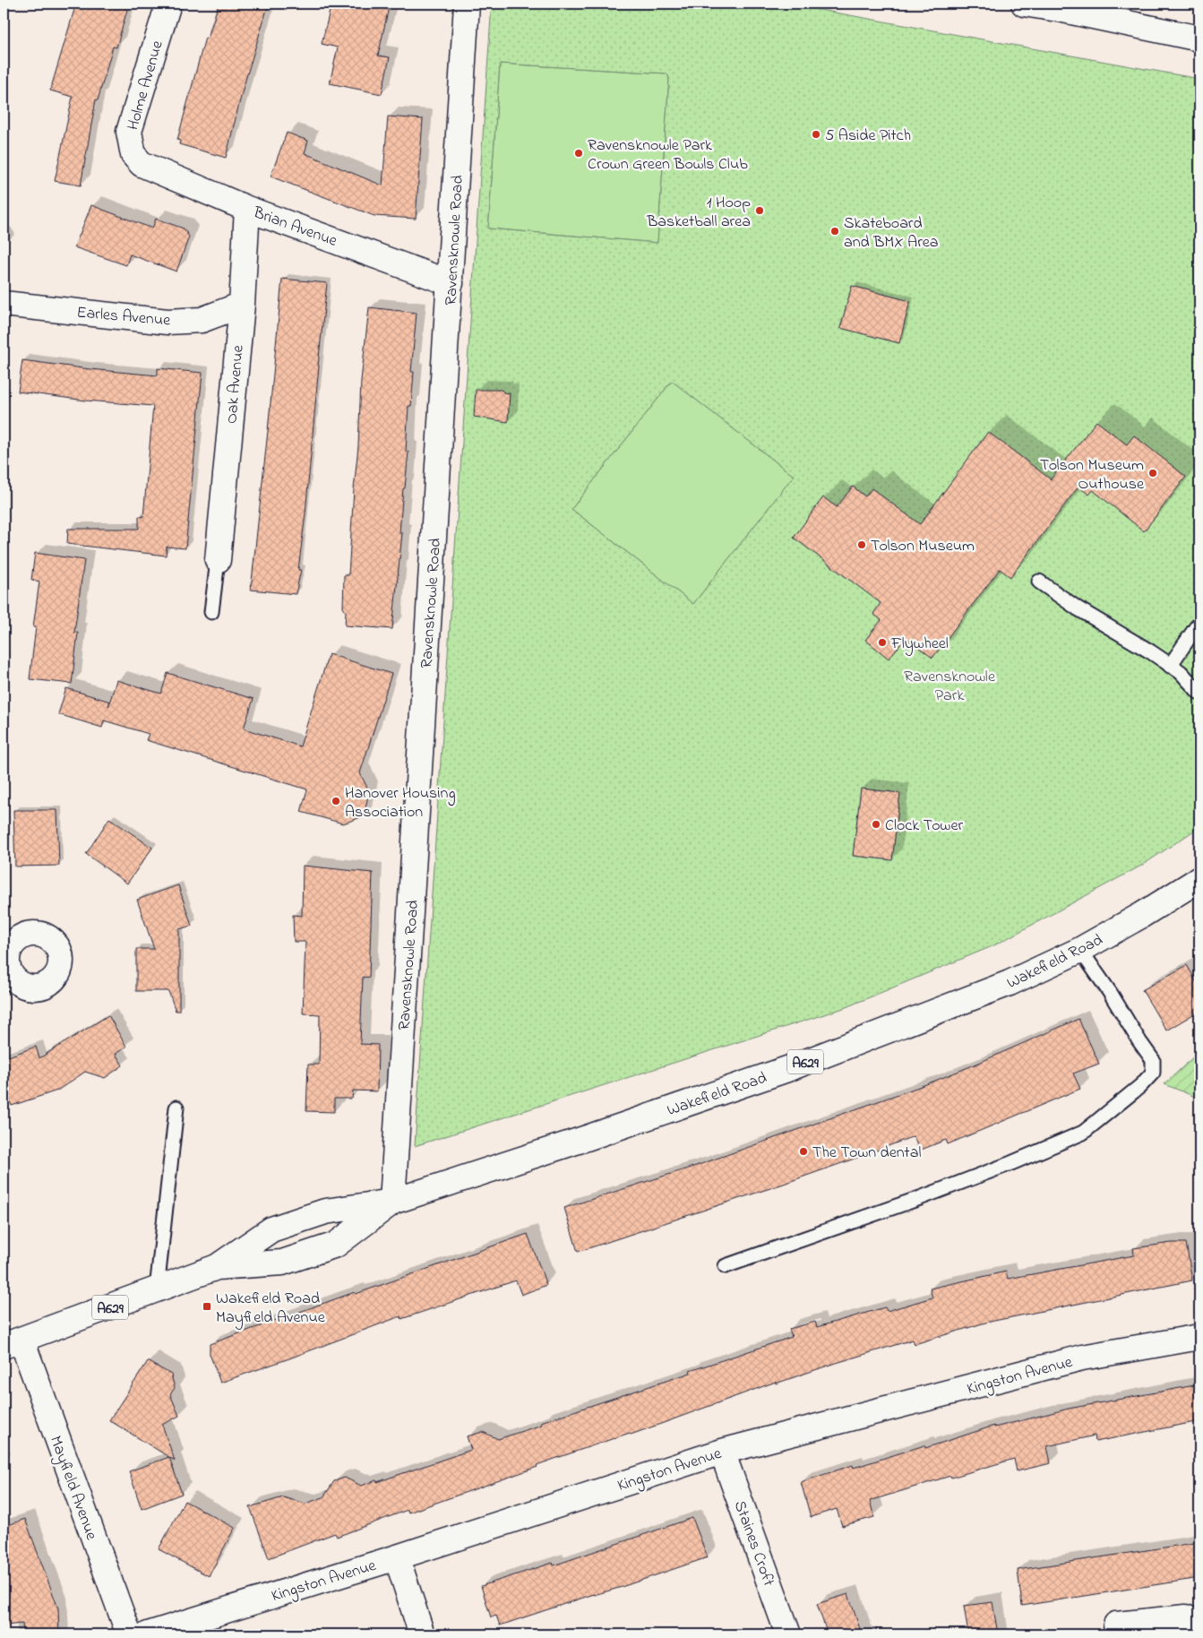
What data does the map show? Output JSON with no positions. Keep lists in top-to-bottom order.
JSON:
{
  "streets": {
    "main road": [
      "Holme Avenue",
      "Brian Avenue",
      "Ravensknowle Road",
      "Earles Avenue",
      "Oak Avenue",
      "Wakefield Road",
      "A629",
      "Kingston Avenue",
      "Mayfield Avenue",
      "Staines Croft"
    ]
  },
  "crossings": [
    ["Holme Avenue", "Brian Avenue"],
    ["Brian Avenue", "Ravensknowle Road"],
    ["Brian Avenue", "Oak Avenue"],
    ["Ravensknowle Road", "Wakefield Road"],
    ["Earles Avenue", "Oak Avenue"],
    ["Wakefield Road", "Mayfield Avenue"],
    ["Kingston Avenue", "Staines Croft"]
  ],
  "parks": ["Ravensknowle Park"],
  "places": {
    "other": [
      "5 Aside Pitch",
      "Ravensknowle Park Crown Green Bowls Club",
      "1 Hoop Basketball area",
      "Skateboard and BMX Area",
      "Tolson Museum Outhouse",
      "Tolson Museum",
      "Flywheel",
      "Hanover Housing Association",
      "Clock Tower",
      "The Town dental"
    ],
    "transit": ["Wakefield Road Mayfield Avenue"]
  }
}
